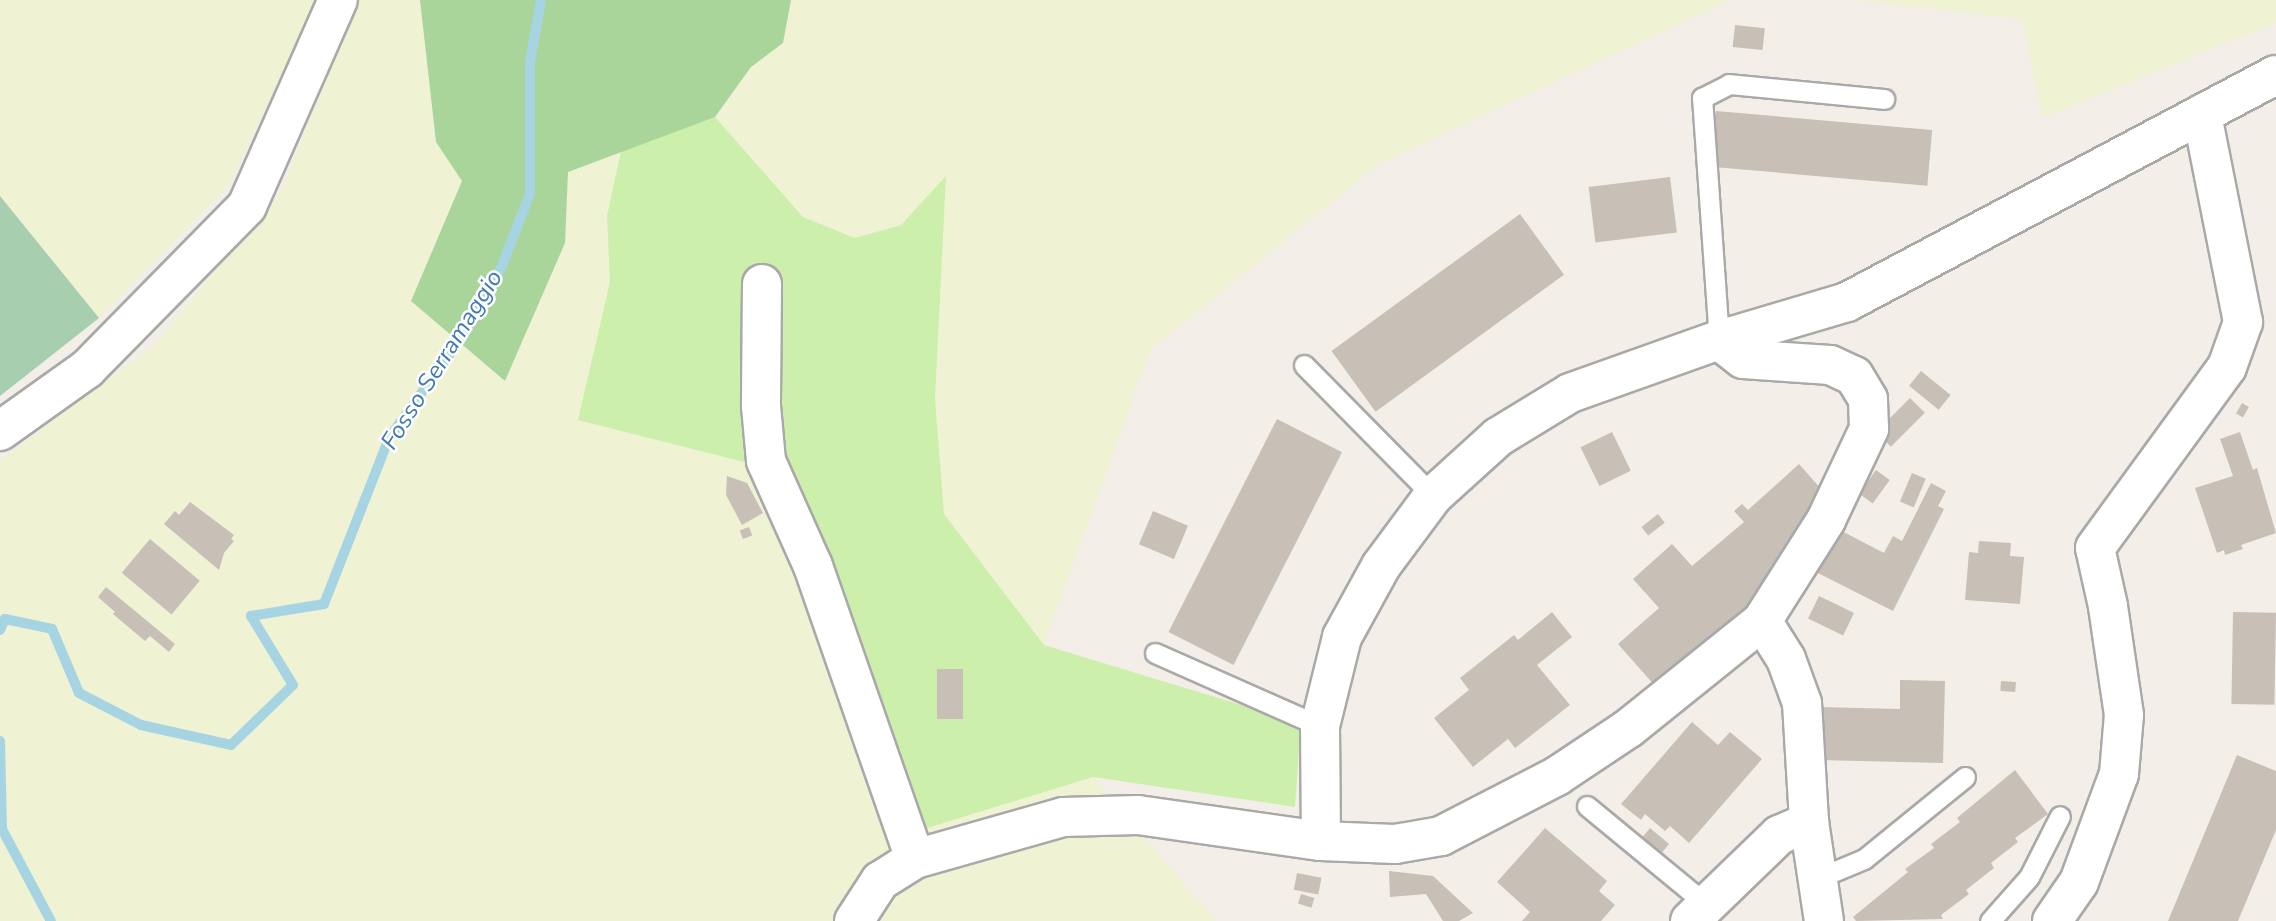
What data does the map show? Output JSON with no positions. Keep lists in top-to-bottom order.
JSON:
{
  "water": ["Fosso Serramaggio"]
}
